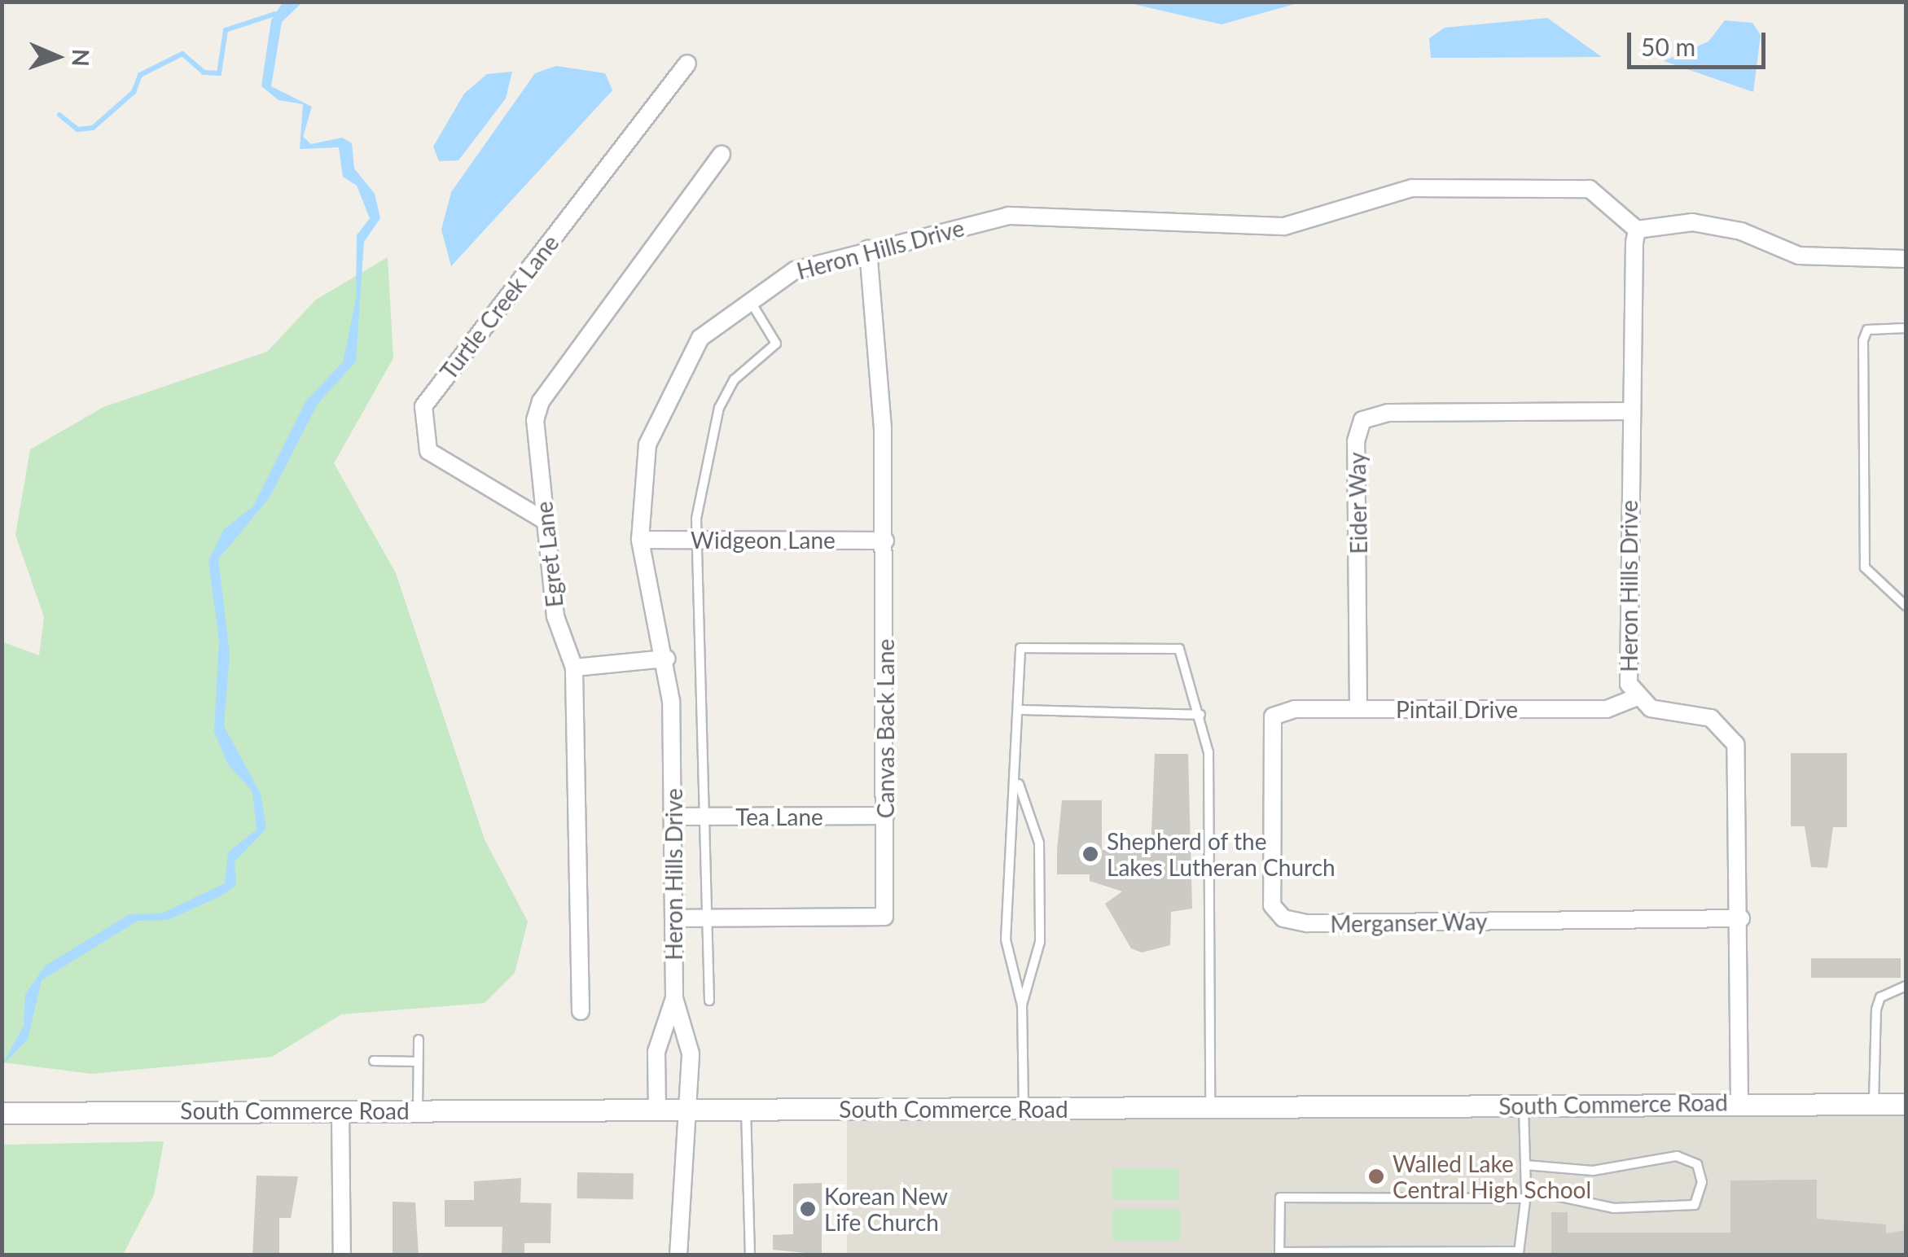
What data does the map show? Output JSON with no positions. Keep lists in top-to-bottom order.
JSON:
{
  "streets": {
    "street": [
      "Heron Hills Drive",
      "Turtle Creek Lane",
      "Eider Way",
      "Widgeon Lane",
      "Egret Lane",
      "Pintail Drive",
      "Canvas Back Lane",
      "Tea Lane",
      "Merganser Way",
      "South Commerce Road"
    ]
  },
  "crossings": [
    ["Heron Hills Drive", "Eider Way"],
    ["Heron Hills Drive", "Widgeon Lane"],
    ["Heron Hills Drive", "Pintail Drive"],
    ["Heron Hills Drive", "Canvas Back Lane"],
    ["Heron Hills Drive", "Tea Lane"],
    ["Heron Hills Drive", "Merganser Way"],
    ["Heron Hills Drive", "South Commerce Road"],
    ["Turtle Creek Lane", "Egret Lane"],
    ["Eider Way", "Pintail Drive"],
    ["Widgeon Lane", "Canvas Back Lane"],
    ["Pintail Drive", "Merganser Way"],
    ["Canvas Back Lane", "Tea Lane"]
  ],
  "places": ["Shepherd of the Lakes Lutheran Church", "Walled Lake Central High School", "Korean New Life Church"],
  "scale_bar": "50 m",
  "north": "right"
}
